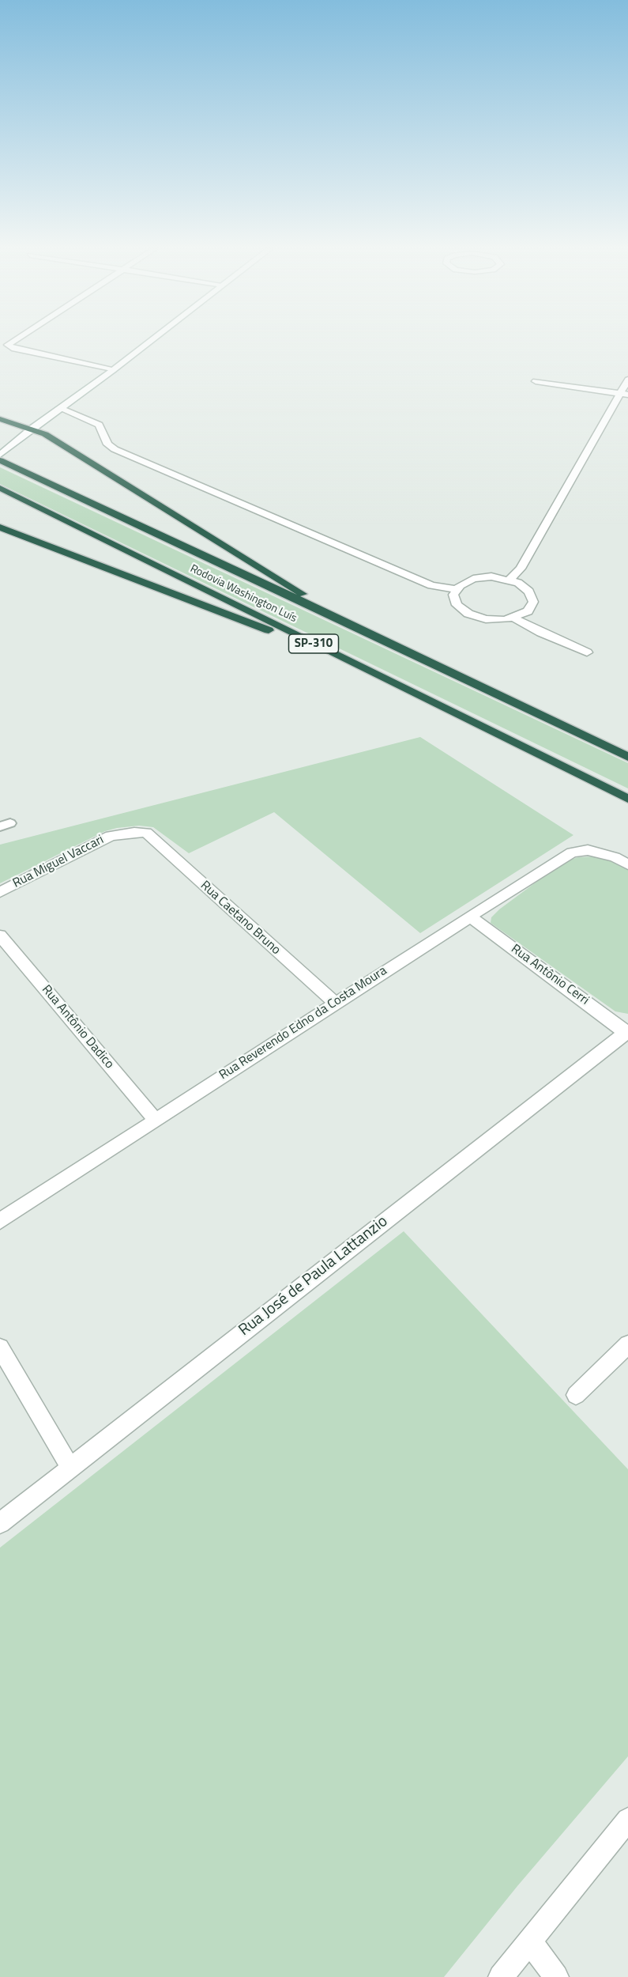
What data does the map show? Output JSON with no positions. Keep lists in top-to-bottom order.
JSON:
{
  "streets": {
    "highway": ["Rodovia Washington Luís", "SP-310"],
    "street": [
      "Rua Miguel Vaccari",
      "Rua Caetano Bruno",
      "Rua Antônio Cerri",
      "Rua Reverendo Edno da Costa Moura",
      "Rua Antônio Dadico",
      "Rua José de Paula Lattanzio"
    ]
  },
  "crossings": [
    ["Rua Miguel Vaccari", "Rua Caetano Bruno"],
    ["Rua Caetano Bruno", "Rua Reverendo Edno da Costa Moura"],
    ["Rua Antônio Cerri", "Rua Reverendo Edno da Costa Moura"],
    ["Rua Antônio Cerri", "Rua José de Paula Lattanzio"],
    ["Rua Reverendo Edno da Costa Moura", "Rua Antônio Dadico"]
  ]
}
